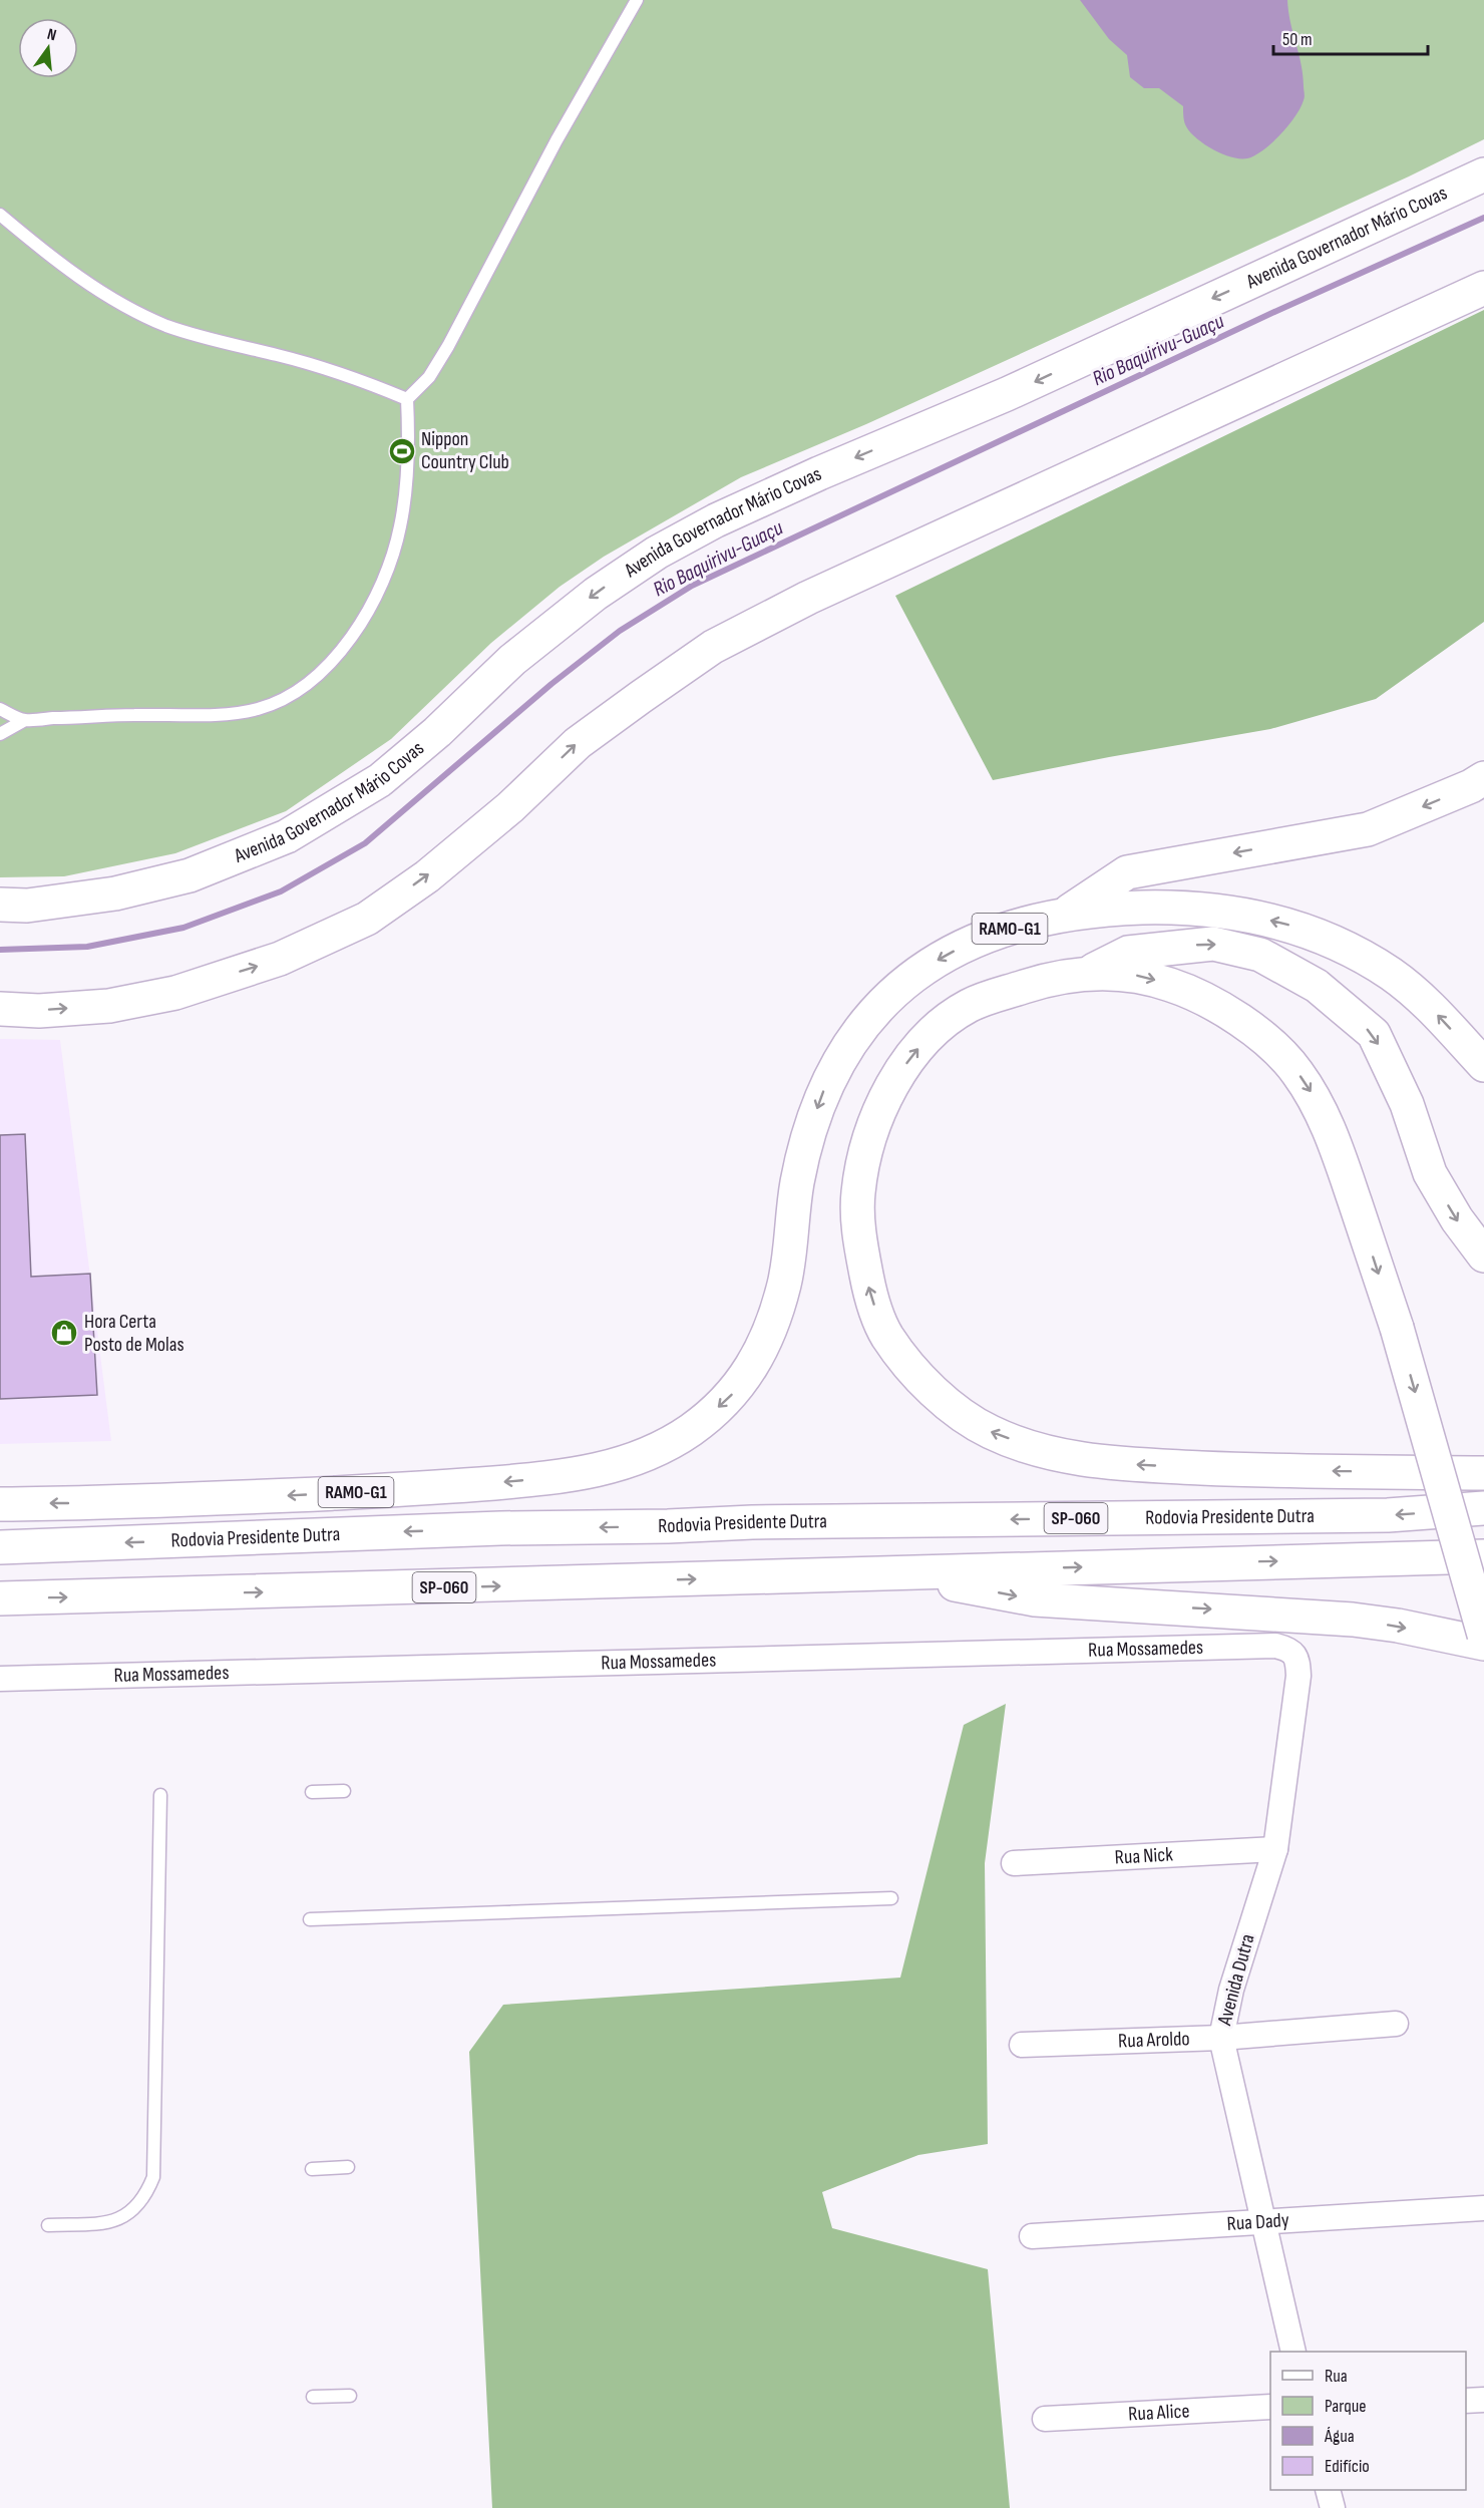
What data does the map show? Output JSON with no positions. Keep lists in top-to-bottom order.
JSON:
{
  "streets": {
    "main road": [
      "Avenida Governador Mário Covas",
      "RAMO-G1",
      "Rodovia Presidente Dutra",
      "SP-060"
    ],
    "street": [
      "Rua Mossamedes",
      "Rua Nick",
      "Avenida Dutra",
      "Rua Aroldo",
      "Rua Dady",
      "Rua Alice"
    ]
  },
  "crossings": [
    ["Rua Mossamedes", "Avenida Dutra"],
    ["Rua Nick", "Avenida Dutra"],
    ["Avenida Dutra", "Rua Aroldo"],
    ["Avenida Dutra", "Rua Dady"]
  ],
  "water": ["Rio Baquirivu-Guaçu"],
  "places": {
    "sports": ["Nippon Country Club"],
    "shop": ["Hora Certa Posto de Molas"]
  },
  "legend": [
    "Rua",
    "Parque",
    "Água",
    "Edifício"
  ],
  "scale_bar": "50 m",
  "north": "top"
}
